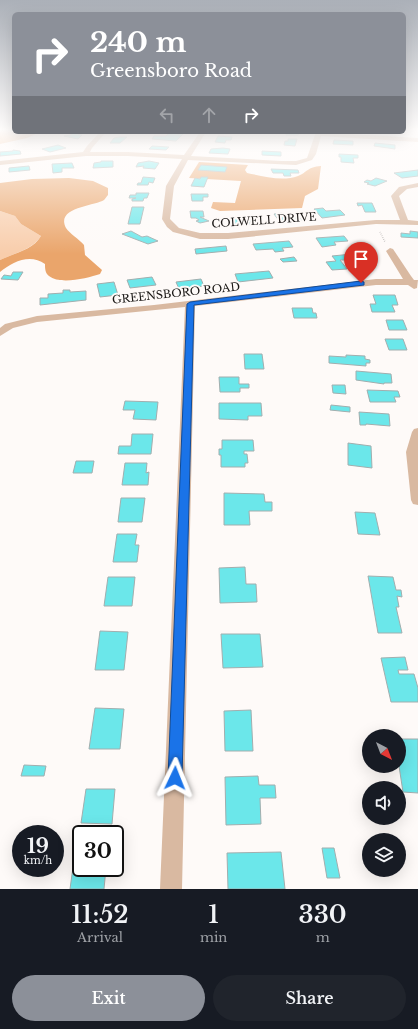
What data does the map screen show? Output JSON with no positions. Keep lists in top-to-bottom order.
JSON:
{
  "streets": {
    "street": ["COLWELL DRIVE", "GREENSBORO ROAD"]
  },
  "north": "bottom right",
  "page": {
    "turn": ["240 m", "Greensboro Road"],
    "speed": "19 km/h",
    "limit": "30",
    "eta": [
      "11:52",
      "Arrival",
      "1",
      "min",
      "330",
      "m"
    ],
    "buttons": ["Exit", "Share"]
  }
}
